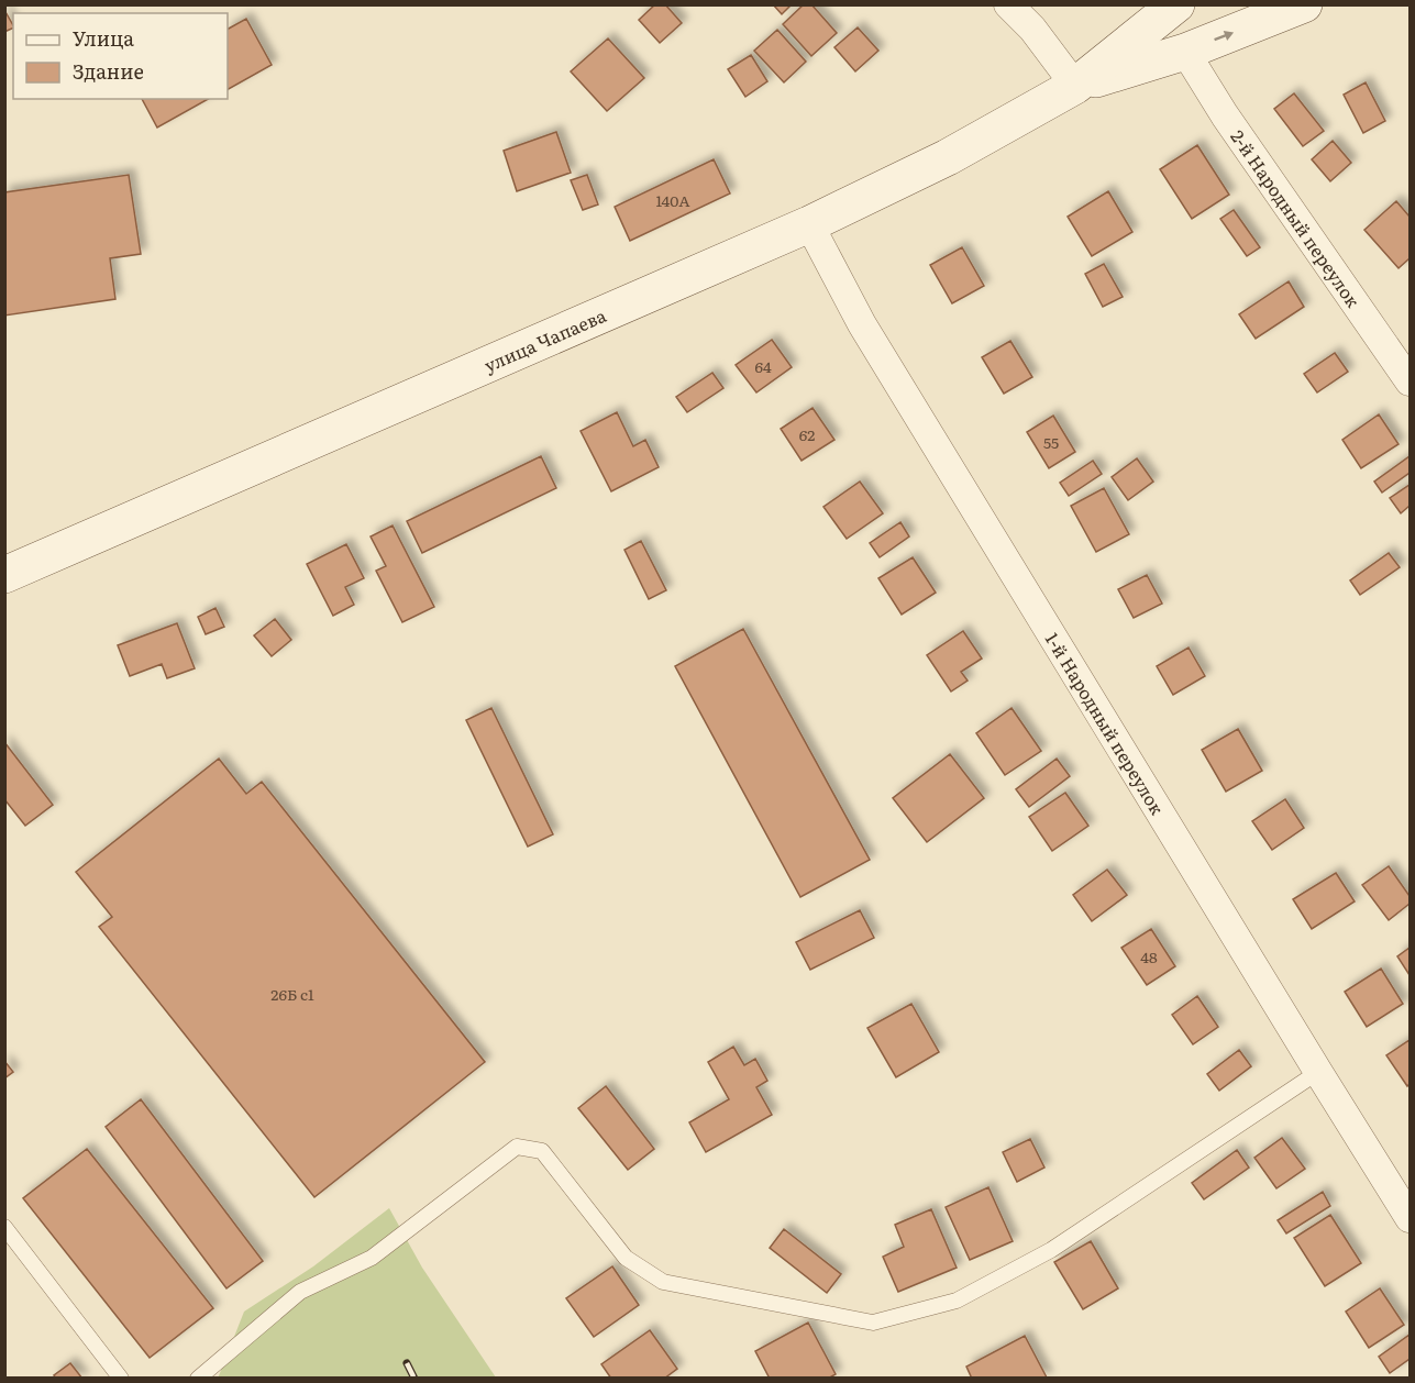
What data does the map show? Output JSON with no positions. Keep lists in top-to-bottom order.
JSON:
{
  "streets": {
    "main road": ["улица Чапаева"],
    "street": ["2-й Народный переулок", "1-й Народный переулок"]
  },
  "crossings": [
    ["улица Чапаева", "1-й Народный переулок"]
  ],
  "house_numbers": [
    "140А",
    "64",
    "62",
    "55",
    "48",
    "26Б с1"
  ],
  "legend": ["Улица", "Здание"]
}
